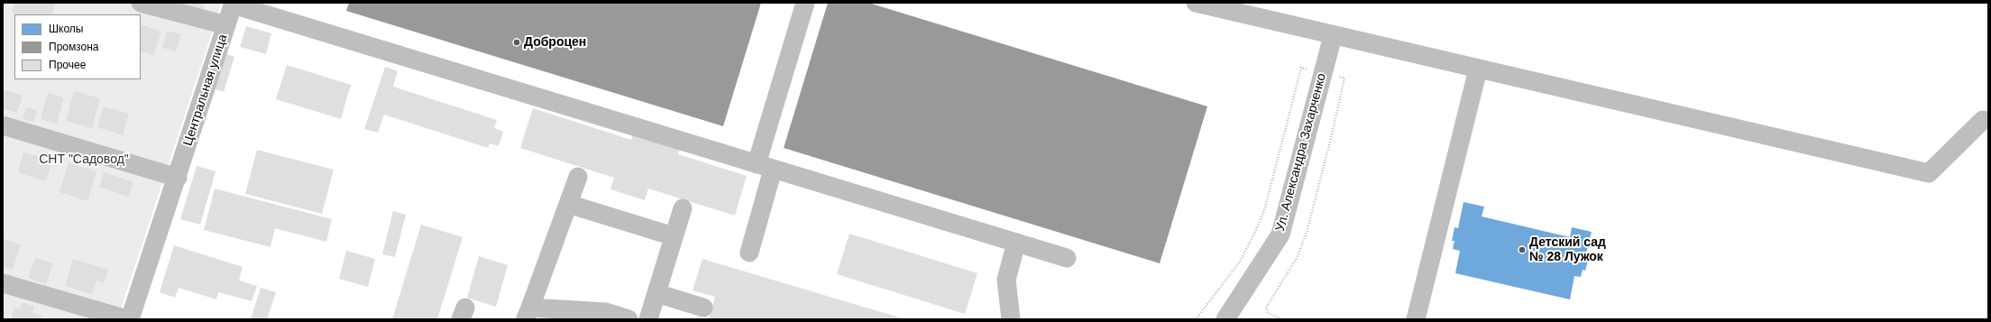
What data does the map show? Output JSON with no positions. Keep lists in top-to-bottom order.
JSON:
{
  "streets": {
    "street": ["Центральная улица", "Ул. Александра Захарченко"]
  },
  "parks": ["СНТ \"Садовод\""],
  "places": ["Доброцен", "Детский сад № 28 Лужок"],
  "legend": ["Школы", "Промзона", "Прочее"]
}
